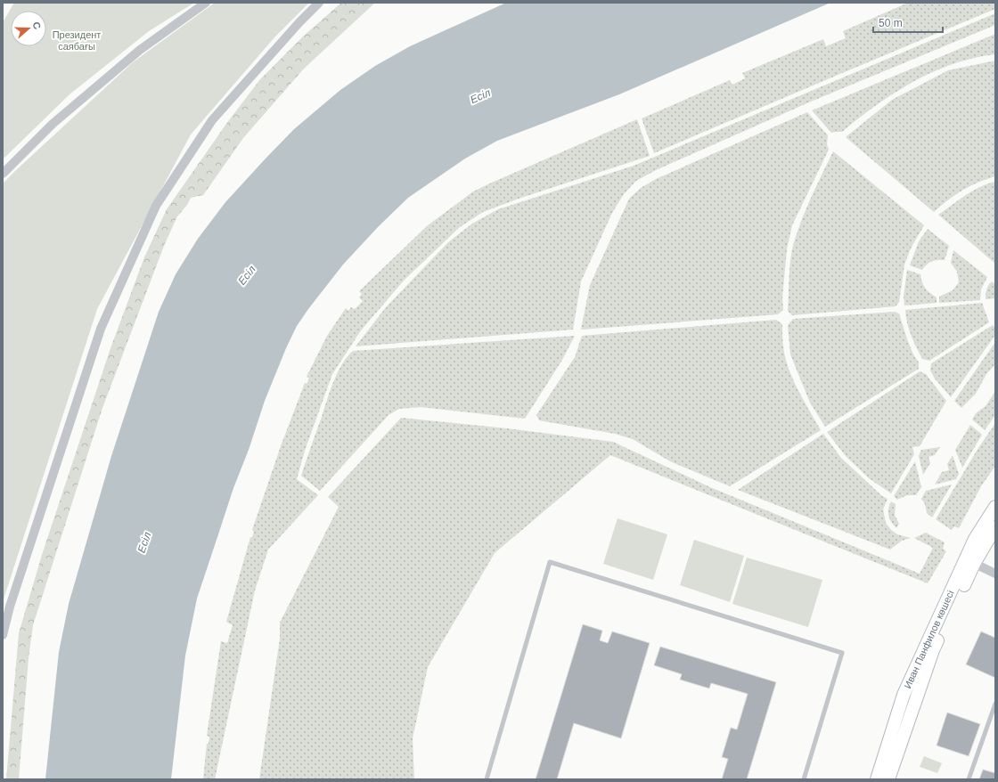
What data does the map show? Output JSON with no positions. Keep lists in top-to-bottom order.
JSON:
{
  "streets": {
    "street": ["Иван Панфилов көшесі"]
  },
  "water": ["Есіл"],
  "parks": ["Президент саябағы"],
  "scale_bar": "50 m",
  "north": "right"
}
